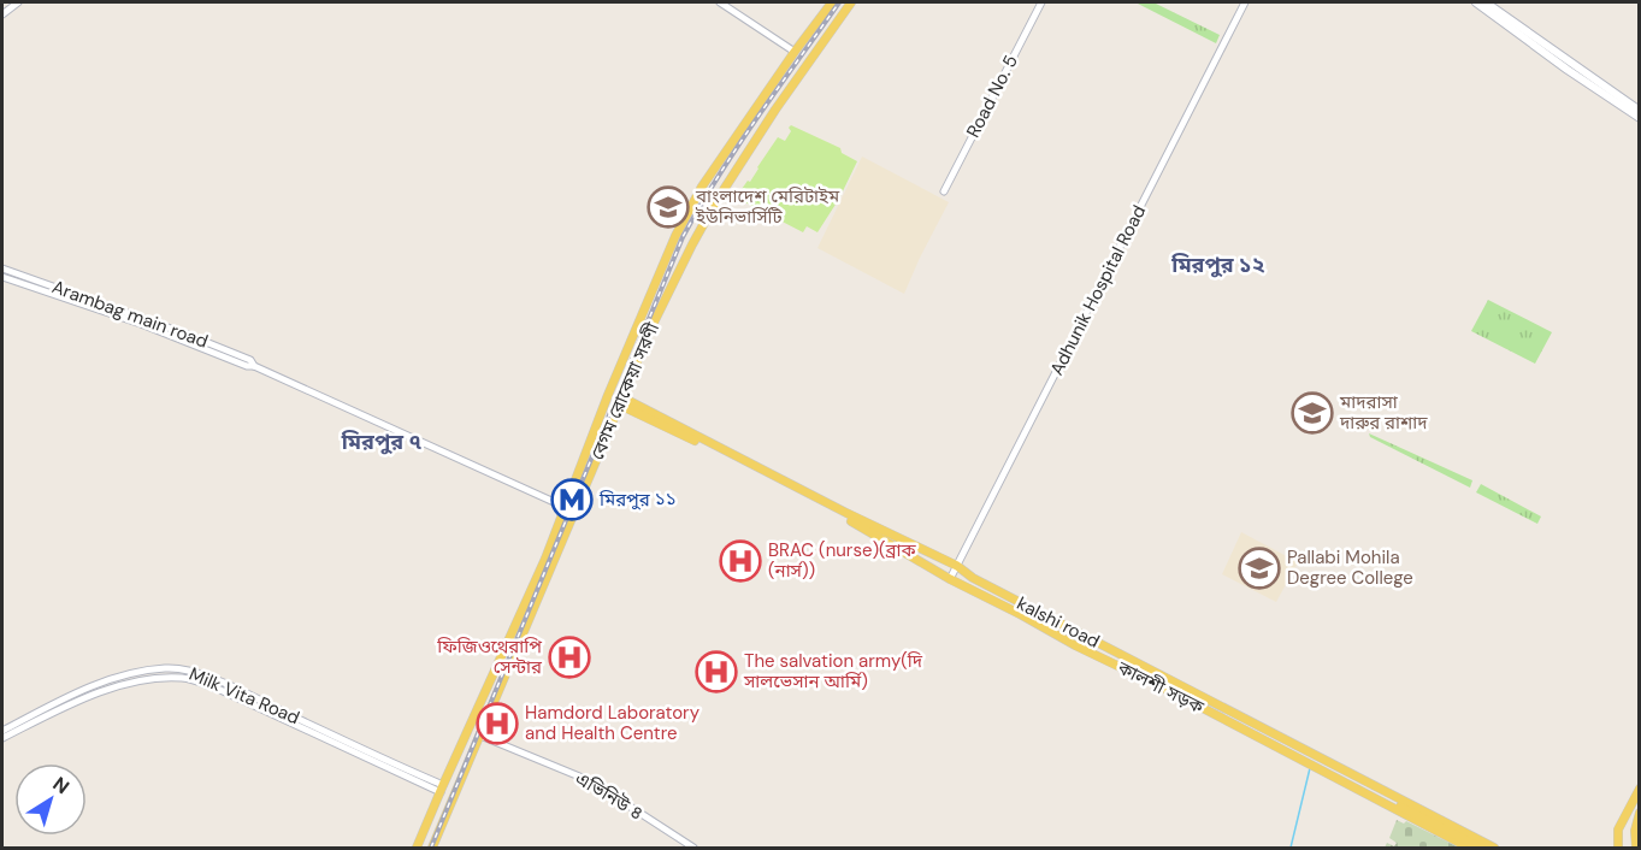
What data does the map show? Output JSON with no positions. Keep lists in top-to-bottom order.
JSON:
{
  "streets": {
    "main road": ["বেগম রোকেয়া সরণী", "kalshi road", "কালশী সড়ক"],
    "street": [
      "Road No. 5",
      "Adhunik Hospital Road",
      "Arambag main road",
      "Milk Vita Road",
      "এভিনিউ ৪"
    ]
  },
  "crossings": [
    ["Adhunik Hospital Road", "kalshi road"],
    ["Adhunik Hospital Road", "কালশী সড়ক"],
    ["Arambag main road", "বেগম রোকেয়া সরণী"],
    ["বেগম রোকেয়া সরণী", "kalshi road"],
    ["বেগম রোকেয়া সরণী", "কালশী সড়ক"],
    ["বেগম রোকেয়া সরণী", "Milk Vita Road"],
    ["বেগম রোকেয়া সরণী", "এভিনিউ ৪"],
    ["kalshi road", "কালশী সড়ক"]
  ],
  "districts": ["মিরপুর ১২", "মিরপুর ৭"],
  "places": {
    "school or university": ["বাংলাদেশ মেরিটাইম ইউনিভার্সিটি", "মাদরাসা দারুর রাশাদ", "Pallabi Mohila Degree College"],
    "metro station": ["মিরপুর ১১"],
    "hospital": [
      "BRAC (nurse)(ব্রাক (নার্স))",
      "ফিজিওথেরাপি সেন্টার",
      "The salvation army(দি সালভেসান আর্মি)",
      "Hamdord Laboratory and Health Centre"
    ]
  },
  "north": "top right"
}
